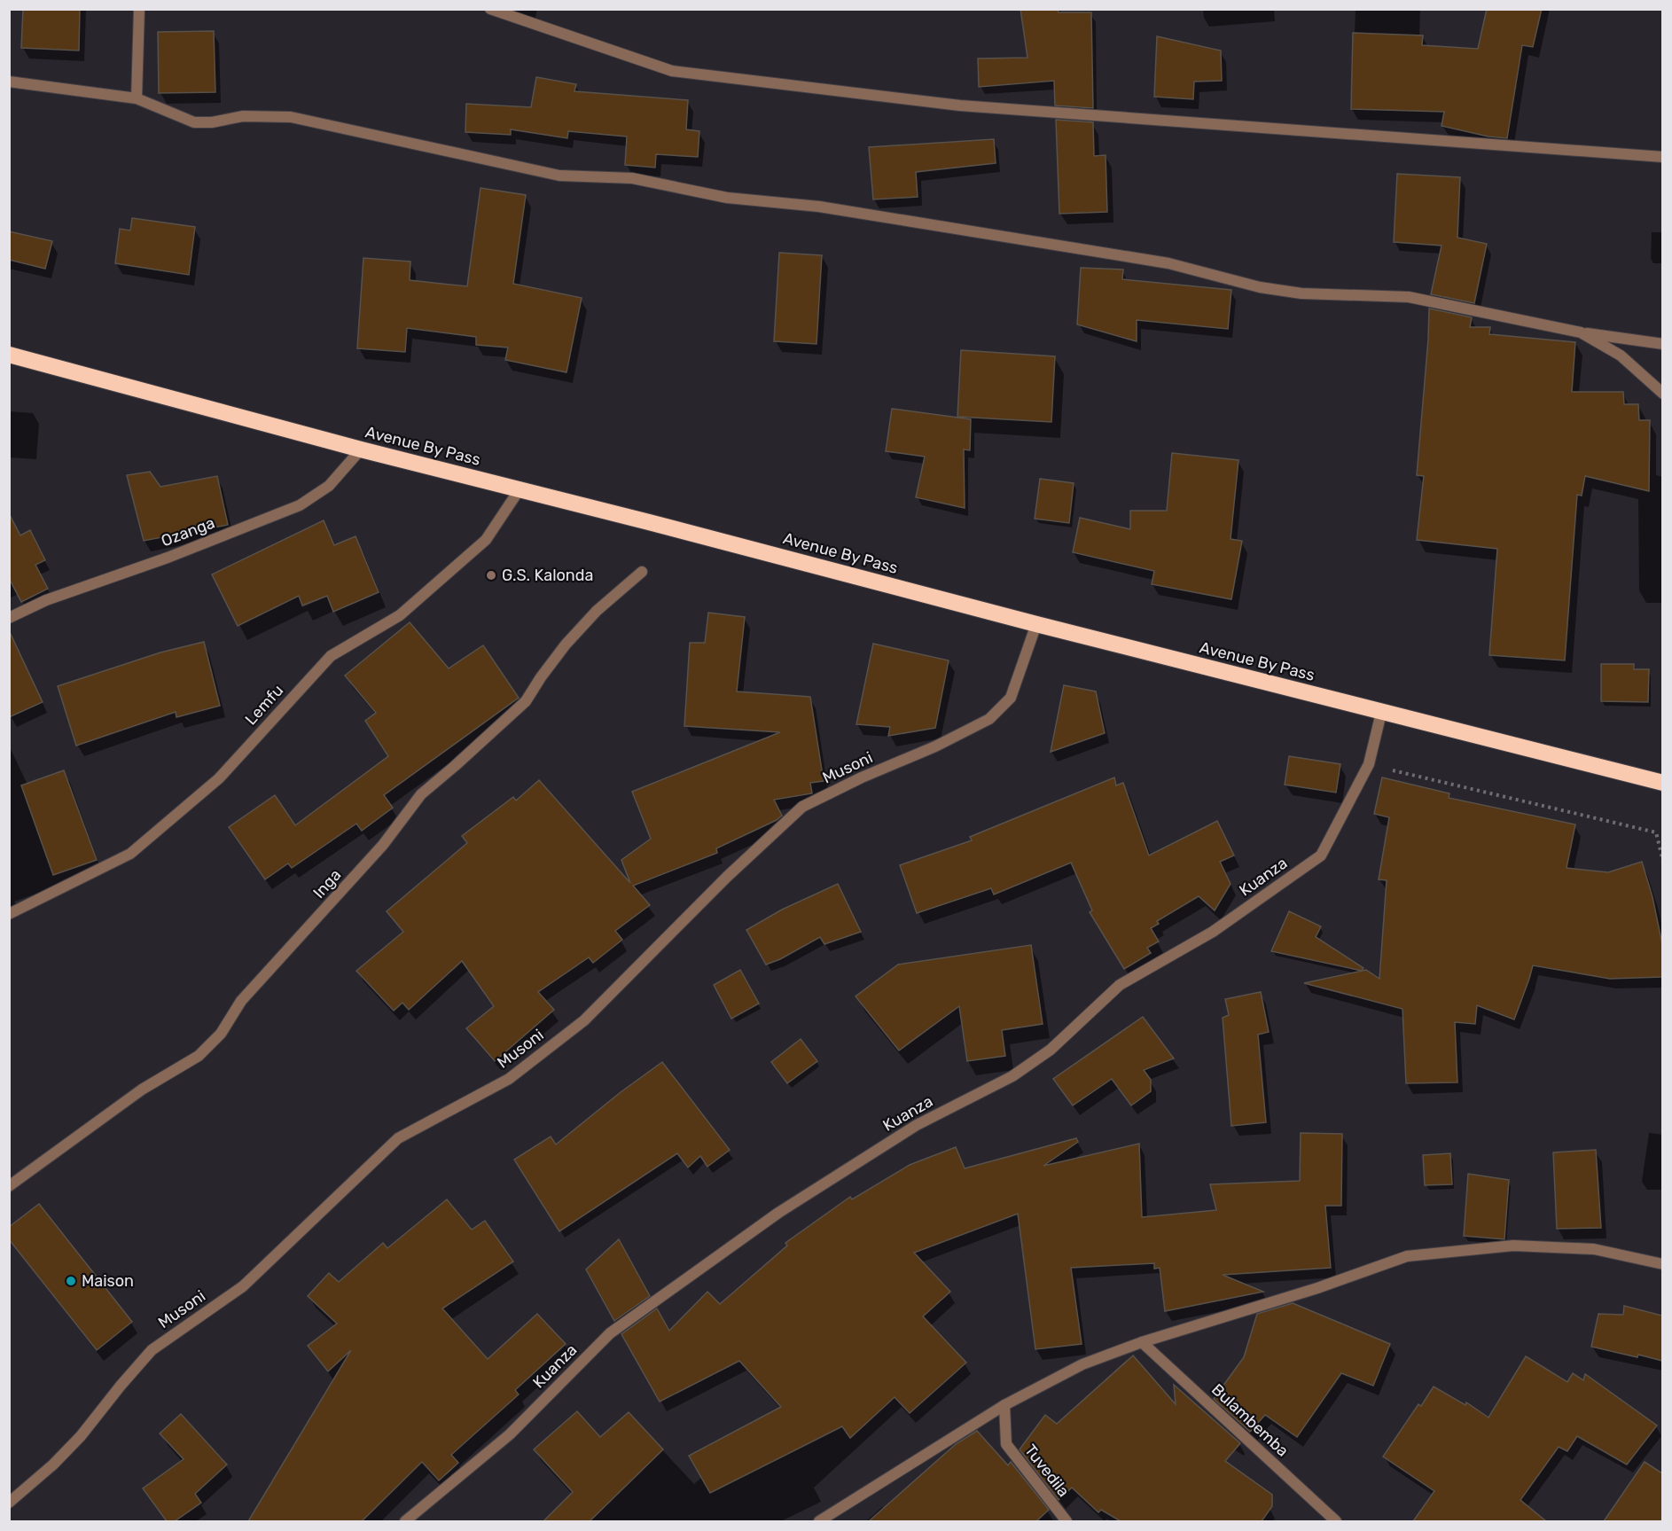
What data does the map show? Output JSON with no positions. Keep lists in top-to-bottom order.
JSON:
{
  "streets": {
    "highway": ["Avenue By Pass"],
    "street": [
      "Ozanga",
      "Lemfu",
      "Musoni",
      "Kuanza",
      "Inga",
      "Bulambemba",
      "Tuvedila"
    ]
  },
  "crossings": [
    ["Avenue By Pass", "Ozanga"],
    ["Avenue By Pass", "Lemfu"],
    ["Avenue By Pass", "Musoni"],
    ["Avenue By Pass", "Kuanza"]
  ],
  "places": ["G.S. Kalonda", "Maison"]
}
